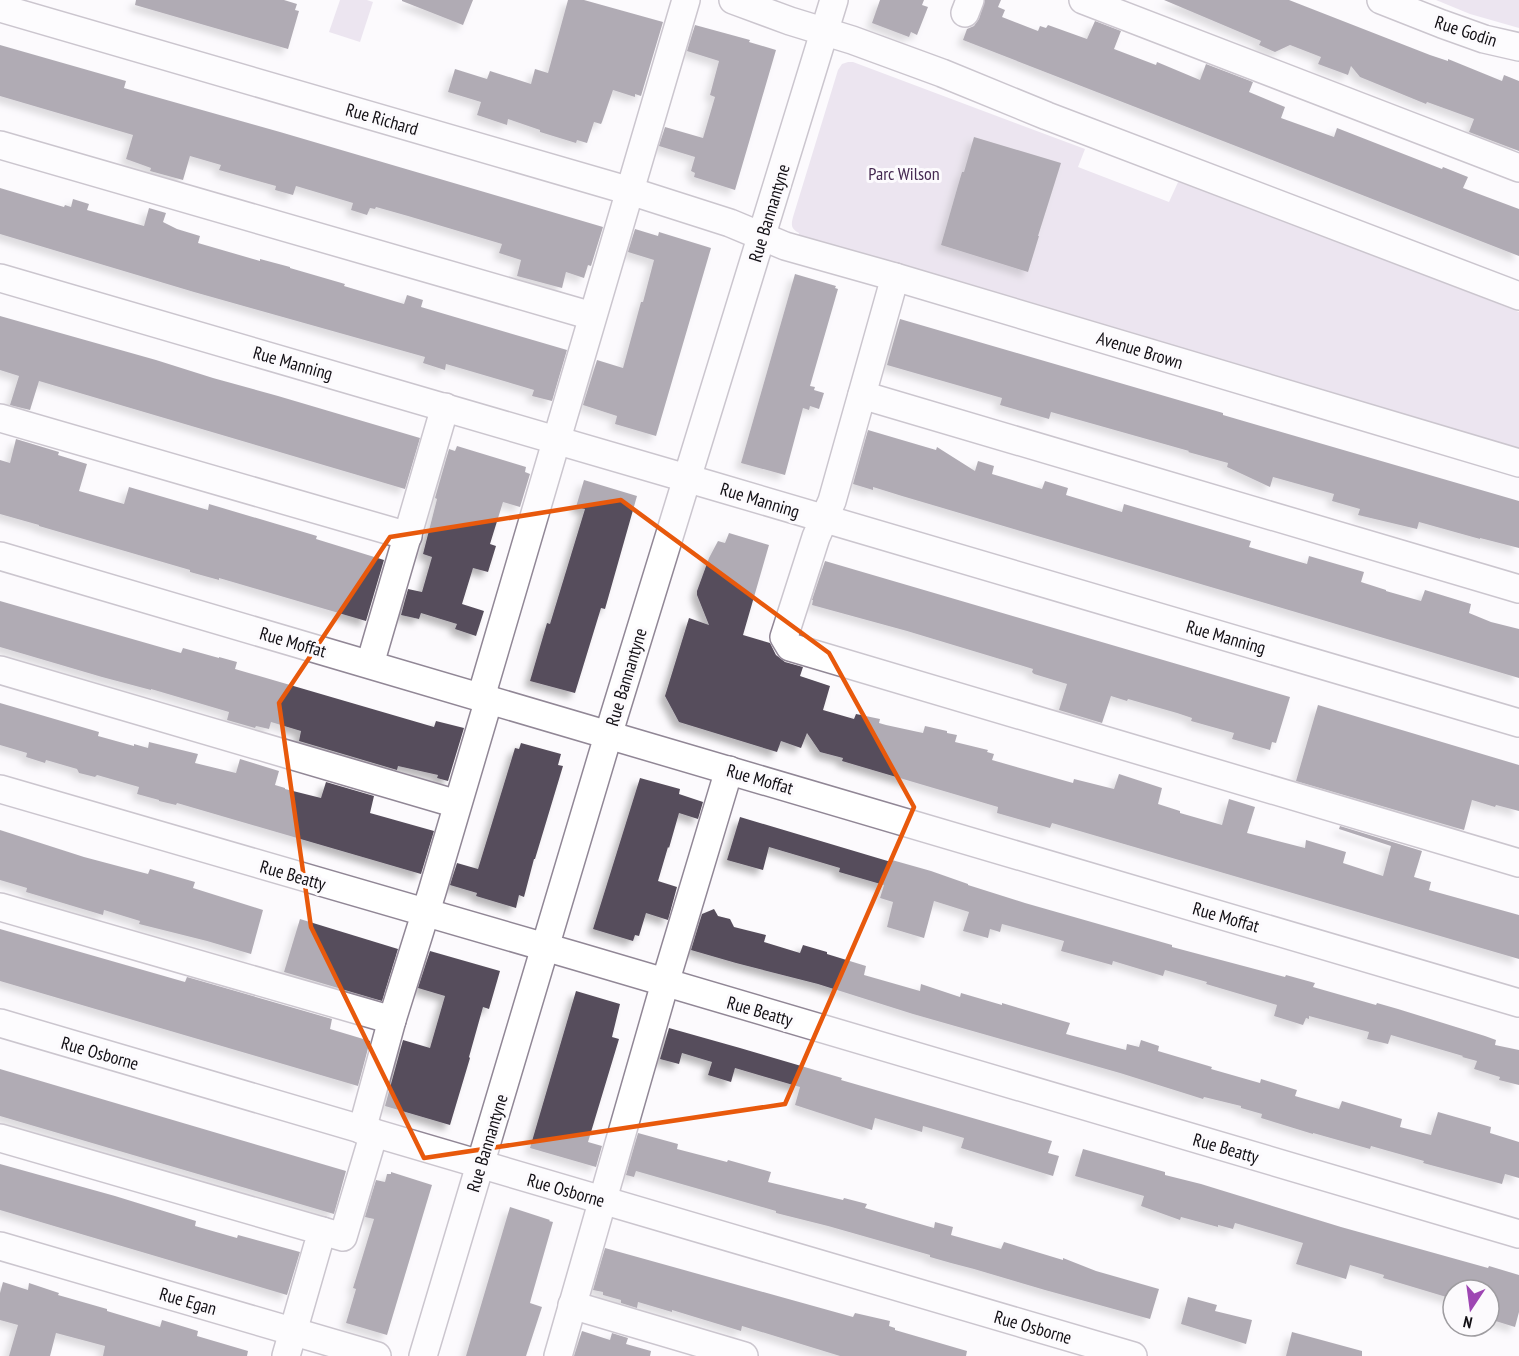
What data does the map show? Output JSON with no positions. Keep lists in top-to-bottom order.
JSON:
{
  "streets": {
    "street": [
      "Rue Godin",
      "Rue Richard",
      "Rue Bannantyne",
      "Avenue Brown",
      "Rue Manning",
      "Rue Moffat",
      "Rue Beatty",
      "Rue Osborne",
      "Rue Egan"
    ]
  },
  "crossings": [
    ["Rue Richard", "Rue Bannantyne"],
    ["Rue Richard", "Avenue Brown"],
    ["Rue Bannantyne", "Avenue Brown"],
    ["Rue Bannantyne", "Rue Manning"],
    ["Rue Bannantyne", "Rue Moffat"],
    ["Rue Bannantyne", "Rue Beatty"],
    ["Rue Bannantyne", "Rue Osborne"]
  ],
  "parks": ["Parc Wilson"],
  "north": "bottom"
}
